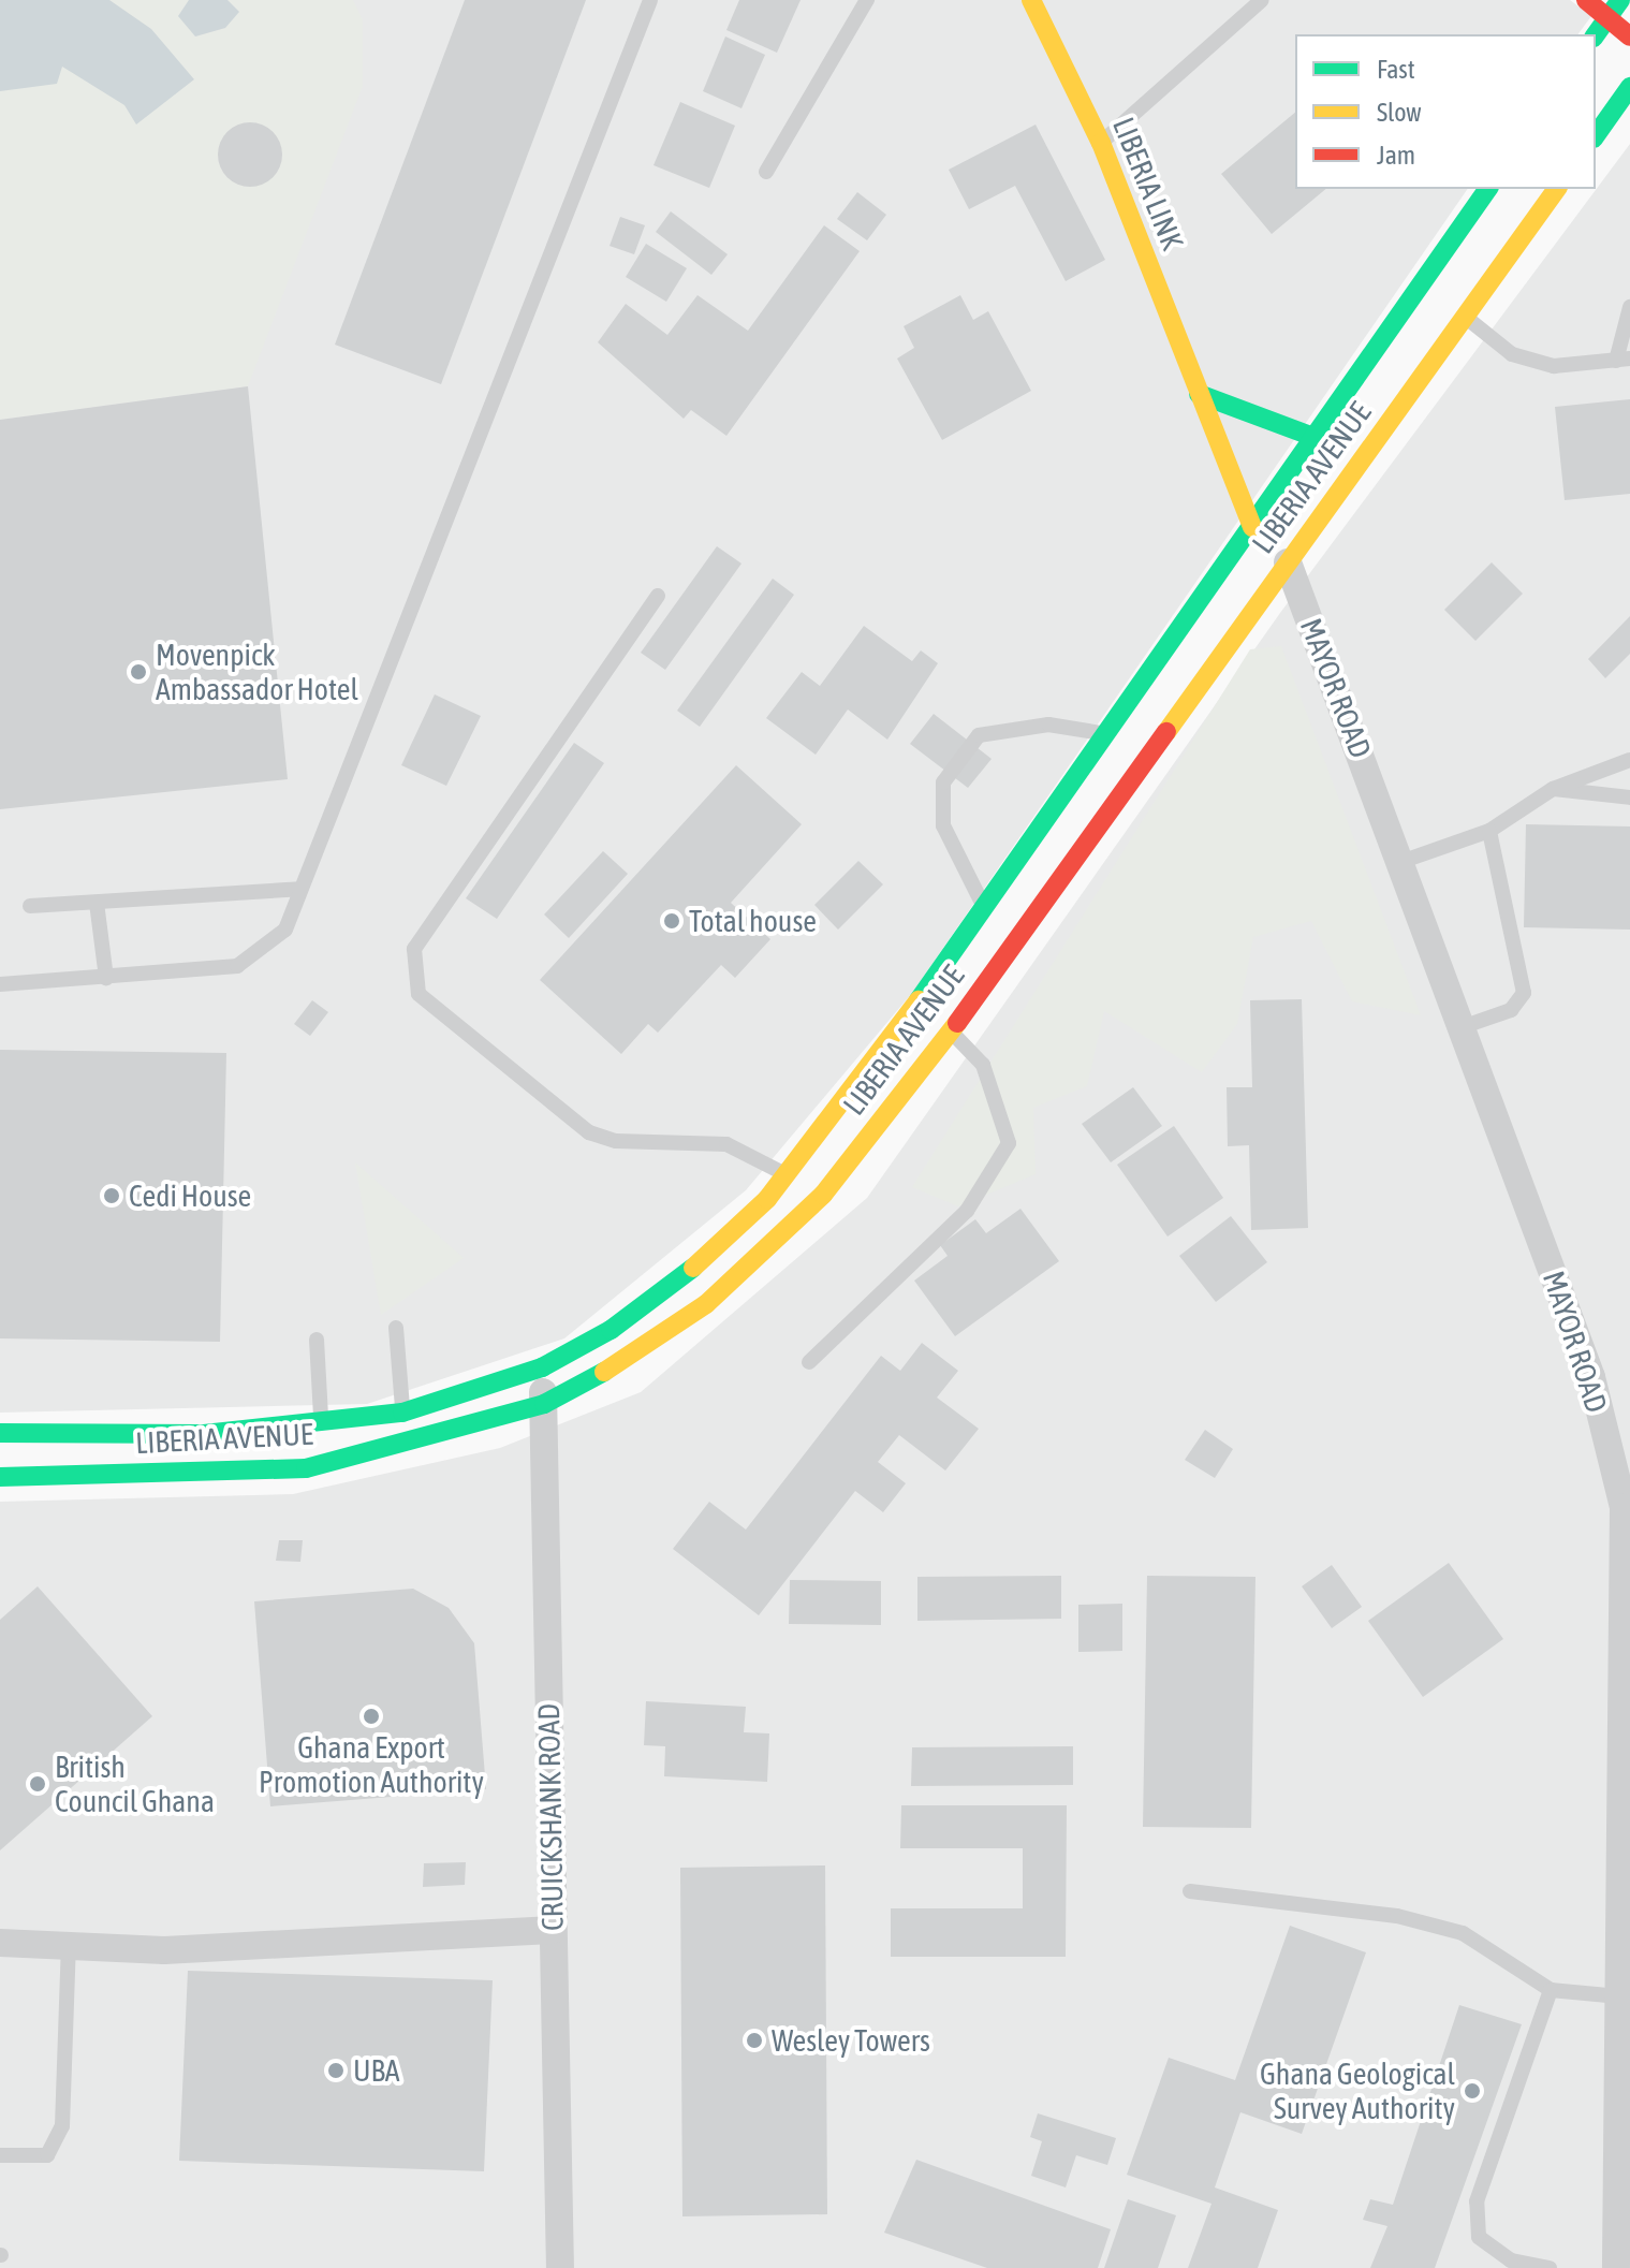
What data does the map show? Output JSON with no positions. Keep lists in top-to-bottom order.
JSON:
{
  "streets": {
    "main road": ["LIBERIA LINK", "LIBERIA AVENUE"],
    "street": ["MAYOR ROAD", "CRUICKSHANK ROAD"]
  },
  "crossings": [
    ["LIBERIA LINK", "LIBERIA AVENUE"],
    ["LIBERIA AVENUE", "MAYOR ROAD"],
    ["LIBERIA AVENUE", "CRUICKSHANK ROAD"]
  ],
  "places": [
    "Movenpick Ambassador Hotel",
    "Total house",
    "Cedi House",
    "Ghana Export Promotion Authority",
    "British Council Ghana",
    "Wesley Towers",
    "UBA",
    "Ghana Geological Survey Authority"
  ],
  "legend": ["Fast", "Slow", "Jam"]
}
